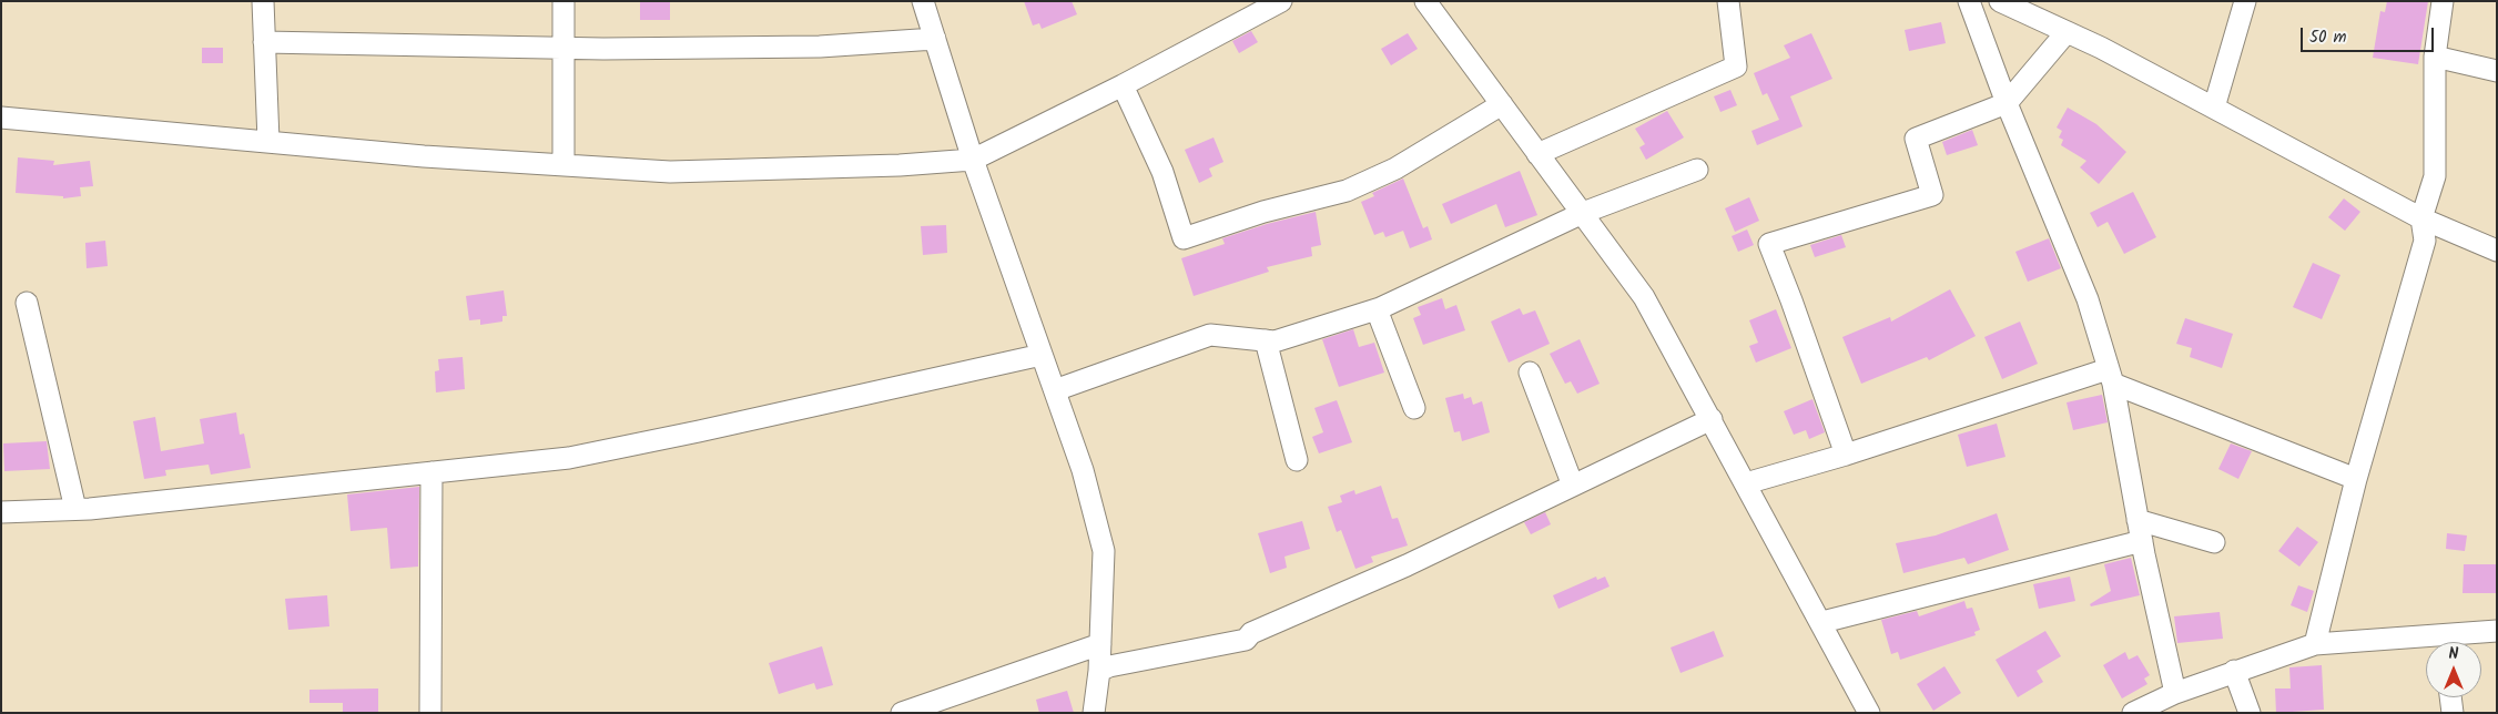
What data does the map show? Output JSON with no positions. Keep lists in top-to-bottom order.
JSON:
{
  "scale_bar": "50 m",
  "north": "top"
}
